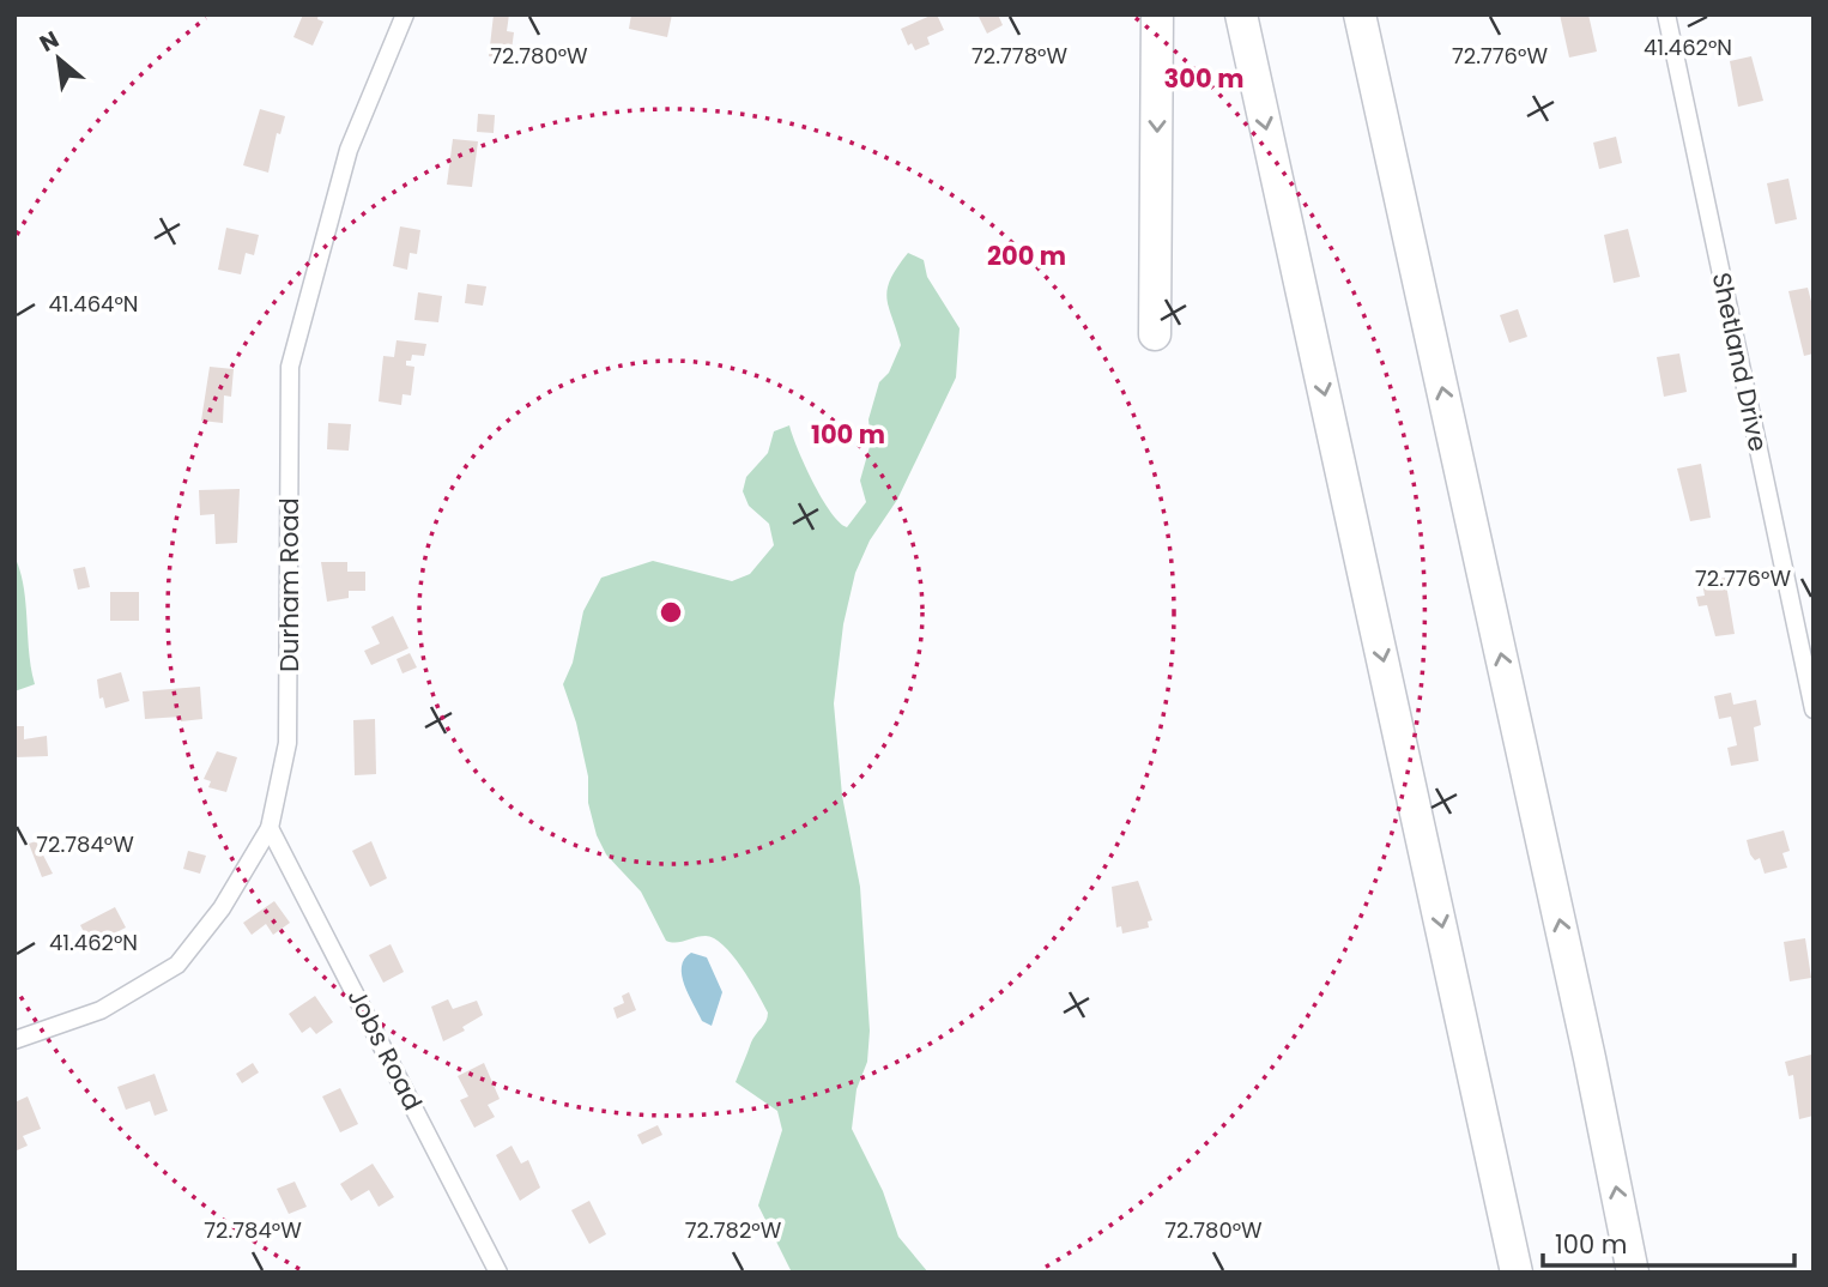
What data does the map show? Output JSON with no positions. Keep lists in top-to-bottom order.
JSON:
{
  "streets": {
    "street": ["Shetland Drive", "Durham Road", "Jobs Road"]
  },
  "crossings": [
    ["Durham Road", "Jobs Road"]
  ],
  "scale_bar": "100 m",
  "north": "top left",
  "coordinates": [
    "41.462°N",
    "72.780°W",
    "72.778°W",
    "72.776°W",
    "41.464°N",
    "72.784°W",
    "72.782°W"
  ],
  "rings": ["300 m", "200 m", "100 m"]
}
